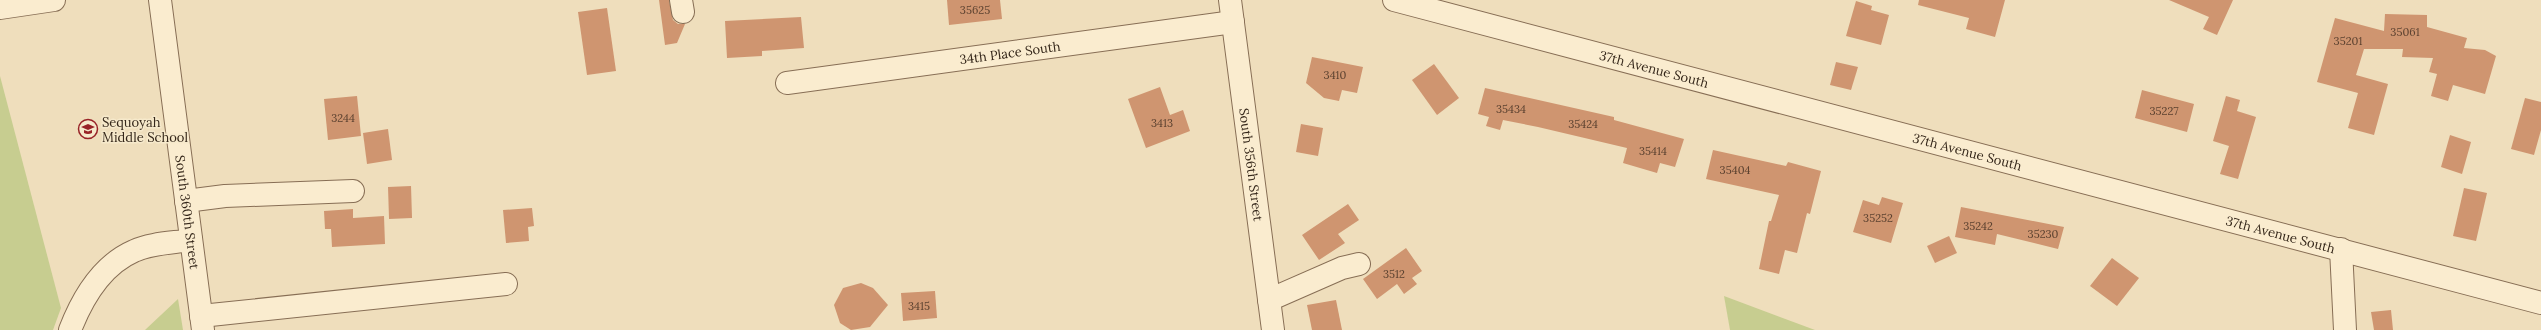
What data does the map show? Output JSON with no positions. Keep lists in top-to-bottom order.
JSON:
{
  "streets": {
    "street": [
      "34th Place South",
      "37th Avenue South",
      "South 356th Street",
      "South 360th Street"
    ]
  },
  "crossings": [
    ["34th Place South", "South 356th Street"]
  ],
  "places": {
    "school or university": ["Sequoyah Middle School"]
  },
  "house_numbers": [
    "35625",
    "35061",
    "35201",
    "3410",
    "35434",
    "35227",
    "3244",
    "3413",
    "35424",
    "35414",
    "35404",
    "35252",
    "35242",
    "35230",
    "3512",
    "3415"
  ]
}
